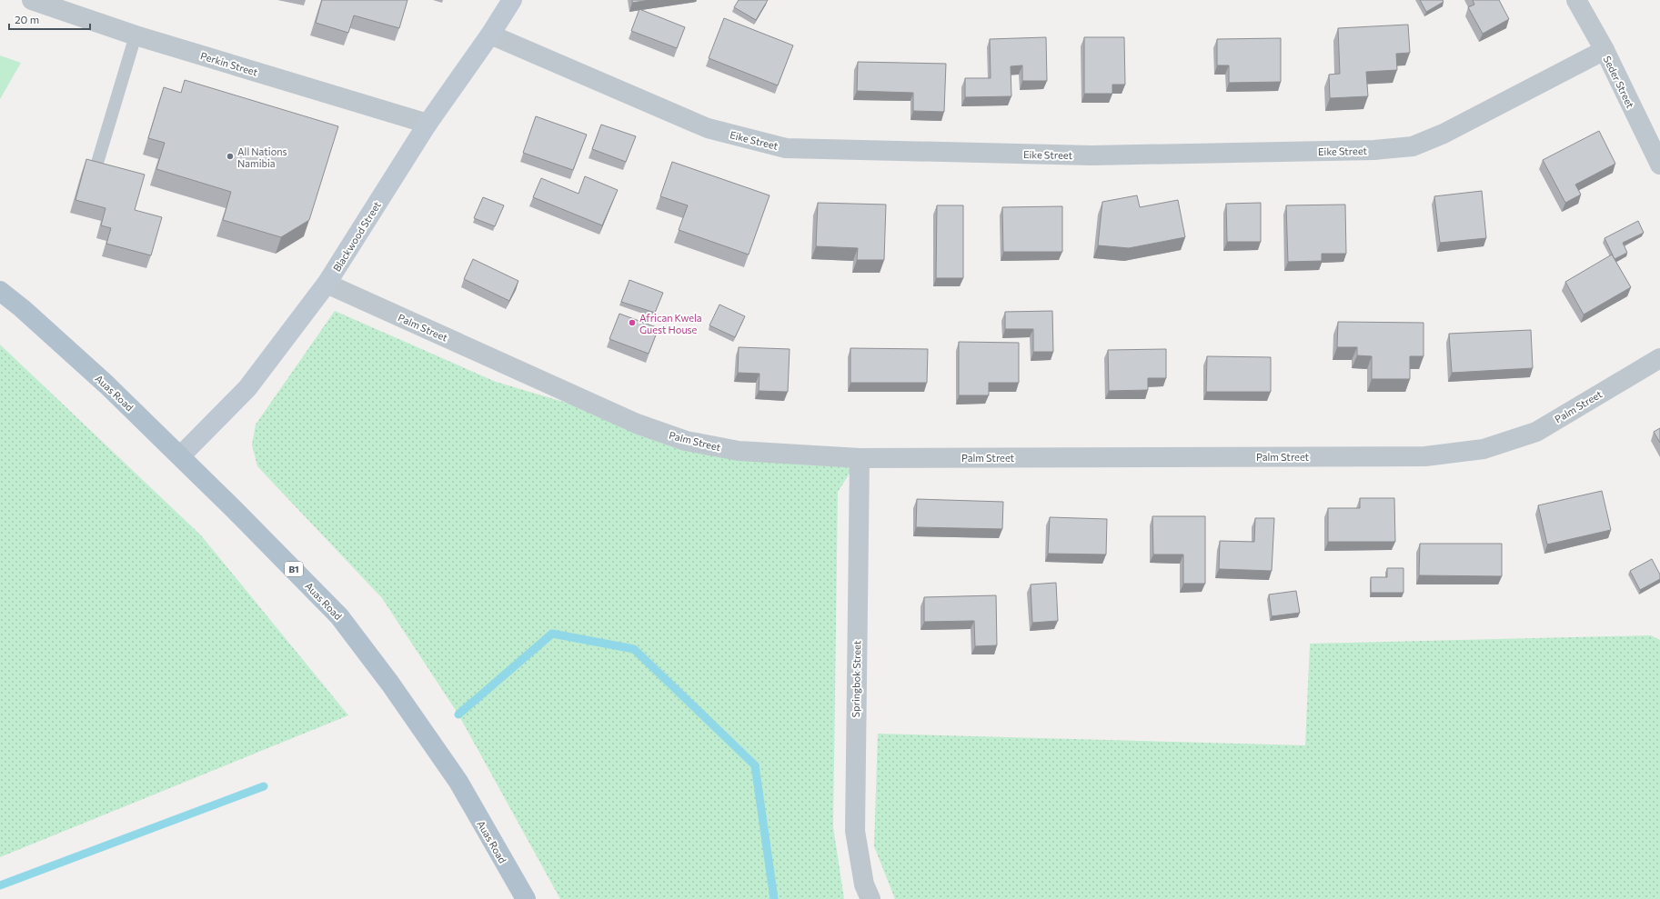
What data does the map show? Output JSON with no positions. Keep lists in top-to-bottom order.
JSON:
{
  "streets": {
    "main road": ["Auas Road", "B1"],
    "street": [
      "Perkin Street",
      "Seder Street",
      "Eike Street",
      "Blackwood Street",
      "Palm Street",
      "Springbok Street"
    ]
  },
  "crossings": [
    ["Perkin Street", "Blackwood Street"],
    ["Seder Street", "Eike Street"],
    ["Eike Street", "Blackwood Street"],
    ["Blackwood Street", "Palm Street"],
    ["Blackwood Street", "Auas Road"],
    ["Palm Street", "Springbok Street"]
  ],
  "places": ["All Nations Namibia", "African Kwela Guest House"],
  "scale_bar": "20 m"
}
